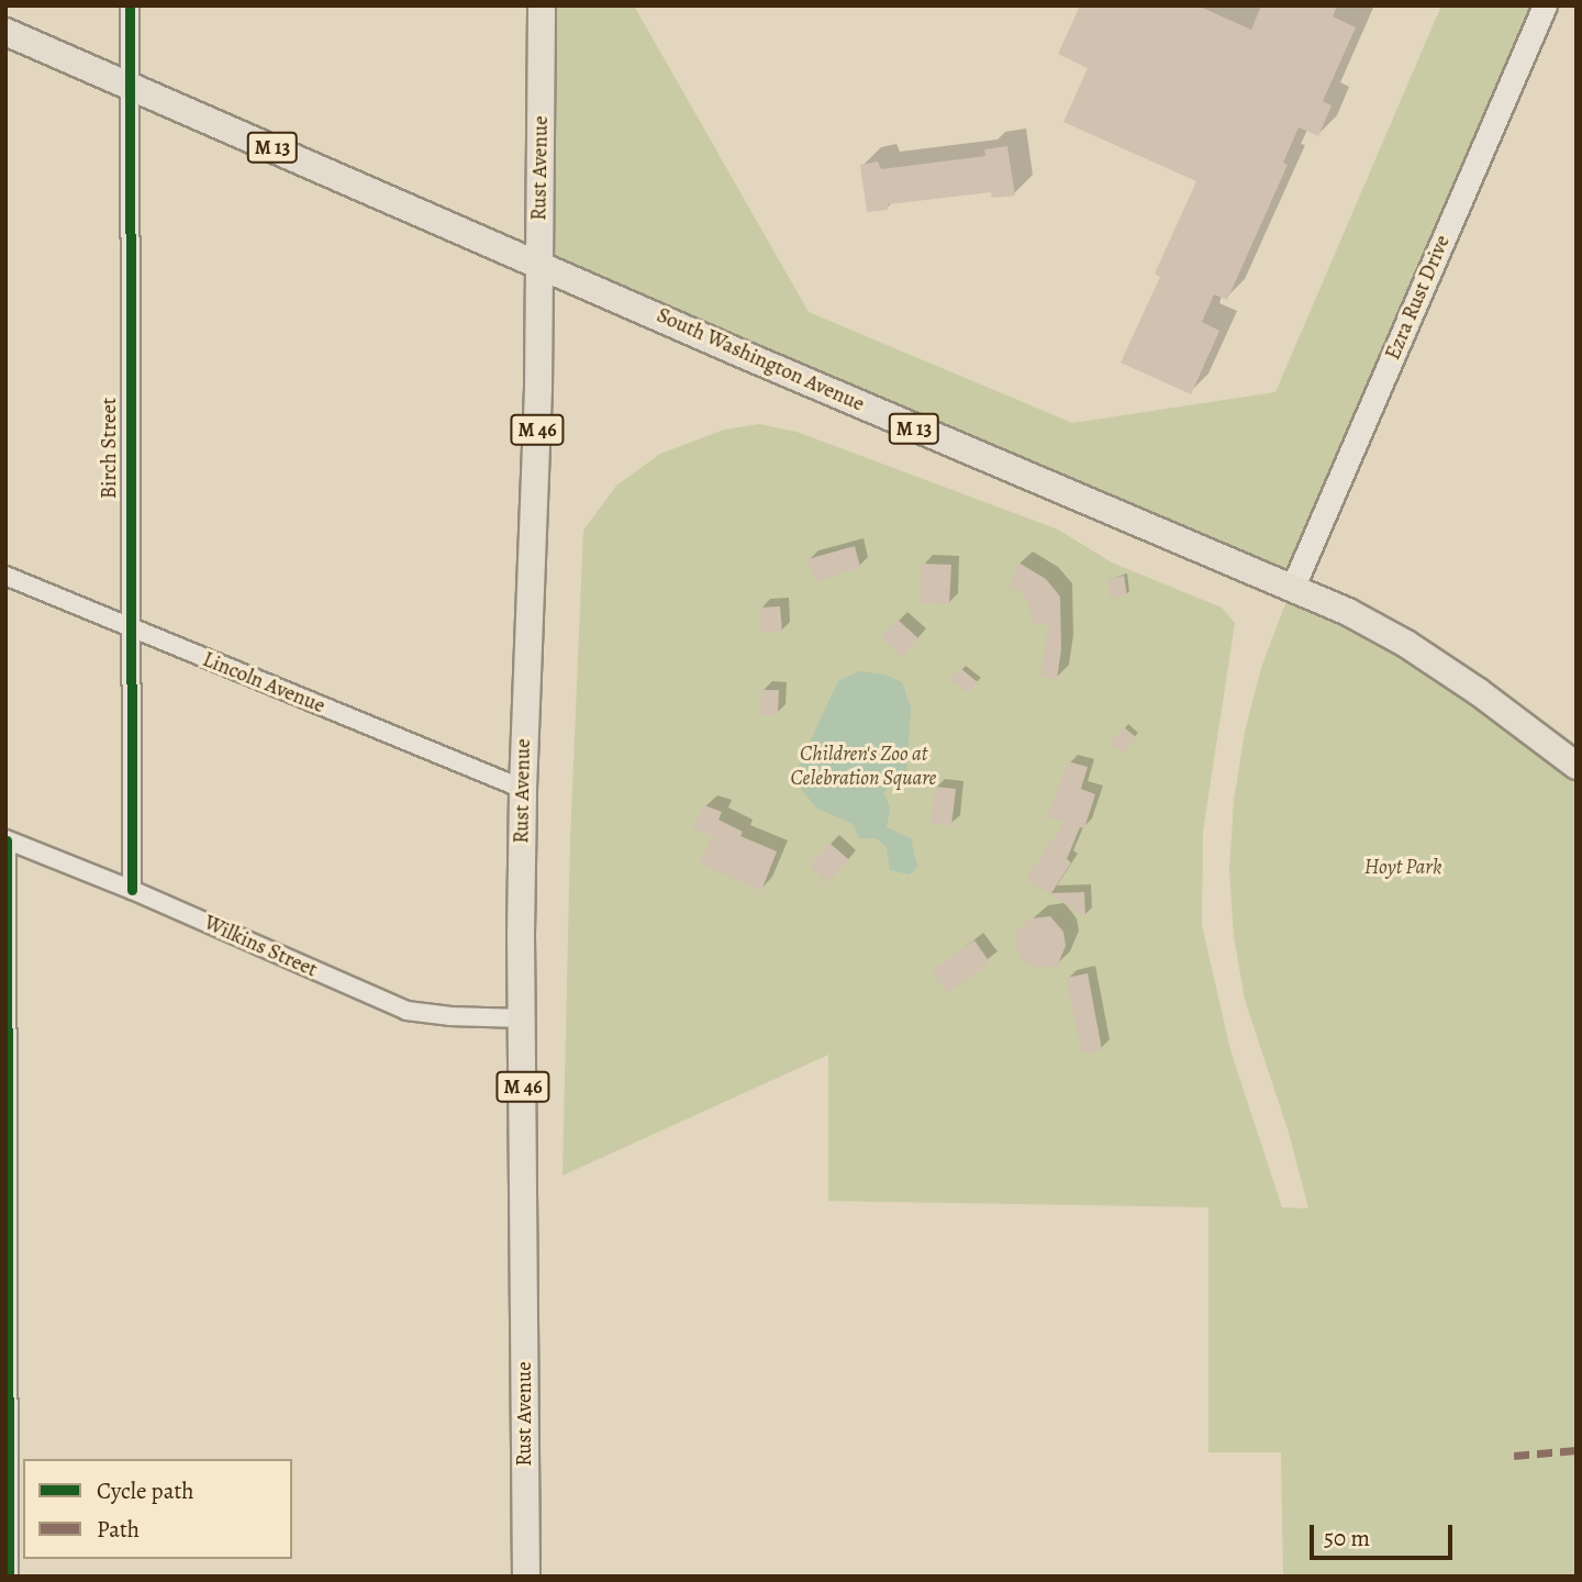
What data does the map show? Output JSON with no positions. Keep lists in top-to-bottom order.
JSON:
{
  "streets": {
    "main road": [
      "M 13",
      "Rust Avenue",
      "Ezra Rust Drive",
      "South Washington Avenue",
      "M 46"
    ],
    "street": ["Birch Street", "Lincoln Avenue", "Wilkins Street"]
  },
  "crossings": [
    ["Rust Avenue", "South Washington Avenue"],
    ["Rust Avenue", "Lincoln Avenue"],
    ["Rust Avenue", "Wilkins Street"],
    ["Ezra Rust Drive", "South Washington Avenue"],
    ["South Washington Avenue", "Birch Street"],
    ["Birch Street", "Lincoln Avenue"],
    ["Birch Street", "Wilkins Street"]
  ],
  "parks": ["Children's Zoo at Celebration Square", "Hoyt Park"],
  "legend": ["Cycle path", "Path"],
  "scale_bar": "50 m"
}
